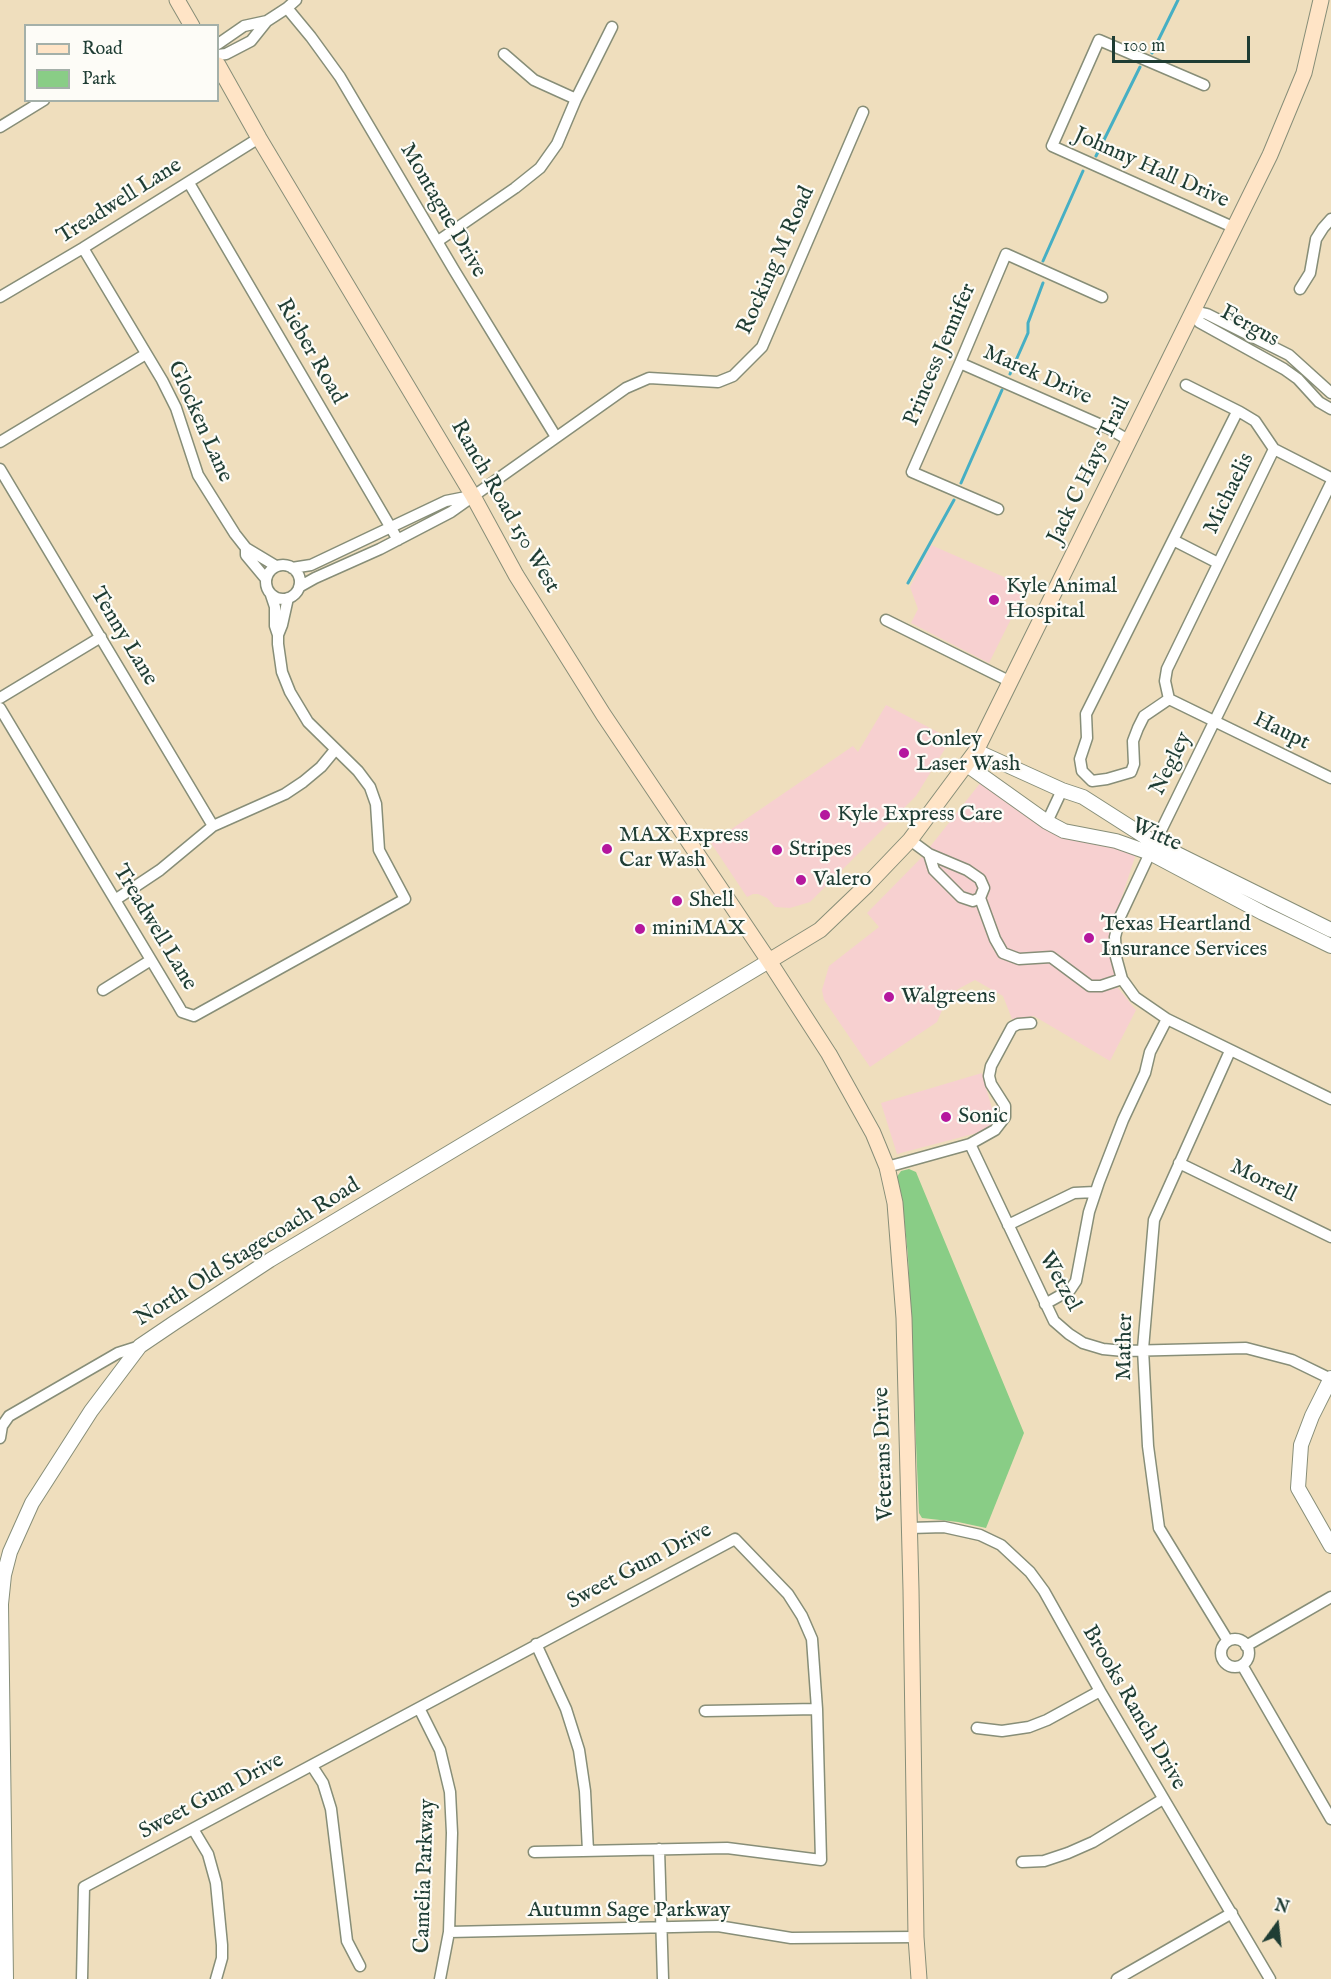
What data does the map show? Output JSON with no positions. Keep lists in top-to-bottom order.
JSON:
{
  "streets": {
    "main road": ["Jack C Hays Trail", "Ranch Road 150 West", "Veterans Drive"],
    "street": [
      "Johnny Hall Drive",
      "Treadwell Lane",
      "Montague Drive",
      "Rocking M Road",
      "Fergus",
      "Rieber Road",
      "Princess Jennifer",
      "Marek Drive",
      "Glocken Lane",
      "Michaelis",
      "Tenny Lane",
      "Haupt",
      "Negley",
      "Witte",
      "Morrell",
      "North Old Stagecoach Road",
      "Wetzel",
      "Mather",
      "Sweet Gum Drive",
      "Brooks Ranch Drive",
      "Camelia Parkway",
      "Autumn Sage Parkway"
    ]
  },
  "crossings": [
    ["Johnny Hall Drive", "Jack C Hays Trail"],
    ["Treadwell Lane", "Rieber Road"],
    ["Treadwell Lane", "Glocken Lane"],
    ["Treadwell Lane", "Ranch Road 150 West"],
    ["Montague Drive", "Rocking M Road"],
    ["Rocking M Road", "Rieber Road"],
    ["Rocking M Road", "Glocken Lane"],
    ["Rocking M Road", "Ranch Road 150 West"],
    ["Fergus", "Jack C Hays Trail"],
    ["Princess Jennifer", "Marek Drive"],
    ["Marek Drive", "Jack C Hays Trail"],
    ["Jack C Hays Trail", "Ranch Road 150 West"],
    ["Jack C Hays Trail", "Witte"],
    ["Jack C Hays Trail", "North Old Stagecoach Road"],
    ["Jack C Hays Trail", "Veterans Drive"],
    ["Michaelis", "Haupt"],
    ["Ranch Road 150 West", "North Old Stagecoach Road"],
    ["Ranch Road 150 West", "Veterans Drive"],
    ["Haupt", "Negley"],
    ["Negley", "Witte"],
    ["Negley", "Mather"],
    ["Morrell", "Mather"],
    ["North Old Stagecoach Road", "Veterans Drive"],
    ["Wetzel", "Mather"],
    ["Veterans Drive", "Brooks Ranch Drive"],
    ["Veterans Drive", "Autumn Sage Parkway"],
    ["Sweet Gum Drive", "Camelia Parkway"],
    ["Camelia Parkway", "Autumn Sage Parkway"]
  ],
  "places": [
    "Kyle Animal Hospital",
    "Conley Laser Wash",
    "Kyle Express Care",
    "MAX Express Car Wash",
    "Stripes",
    "Valero",
    "Shell",
    "miniMAX",
    "Texas Heartland Insurance Services",
    "Walgreens",
    "Sonic"
  ],
  "legend": ["Road", "Park"],
  "scale_bar": "100 m",
  "north": "top"
}
